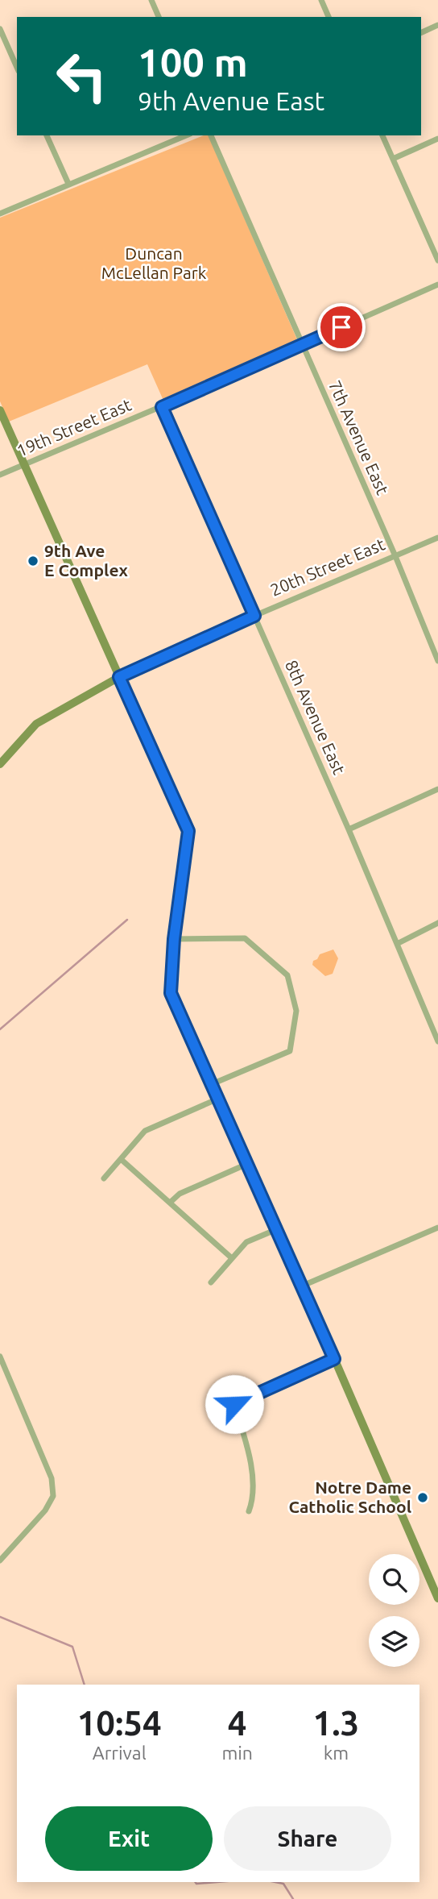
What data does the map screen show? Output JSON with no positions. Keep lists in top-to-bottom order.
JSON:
{
  "streets": {
    "street": [
      "19th Street East",
      "7th Avenue East",
      "20th Street East",
      "8th Avenue East"
    ]
  },
  "crossings": [
    ["19th Street East", "7th Avenue East"],
    ["19th Street East", "8th Avenue East"],
    ["7th Avenue East", "20th Street East"],
    ["20th Street East", "8th Avenue East"]
  ],
  "parks": ["Duncan McLellan Park"],
  "places": ["9th Ave E Complex", "Notre Dame Catholic School"],
  "page": {
    "turn": ["100 m", "9th Avenue East"],
    "eta": [
      "10:54",
      "Arrival",
      "4",
      "min",
      "1.3",
      "km"
    ],
    "buttons": ["Exit", "Share"]
  }
}
